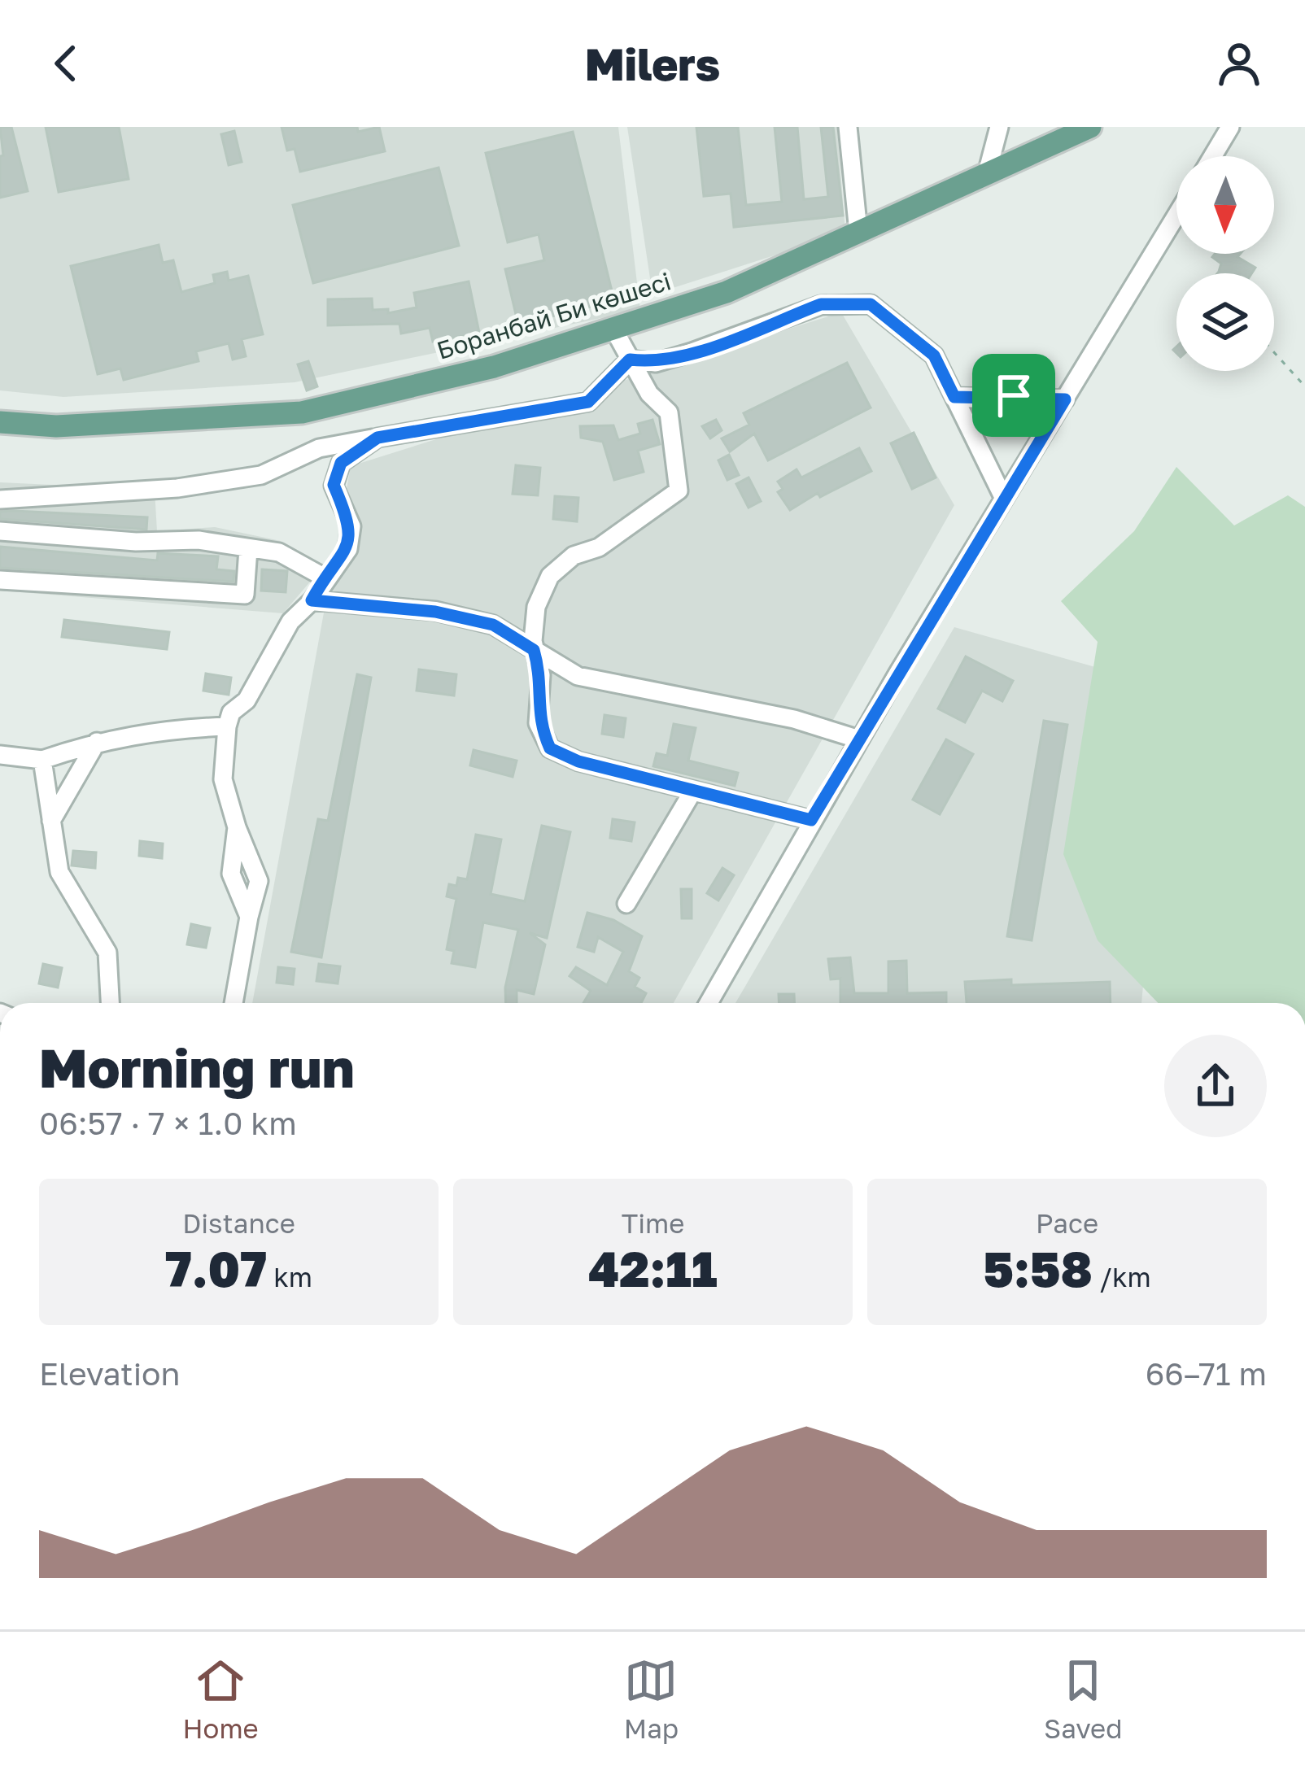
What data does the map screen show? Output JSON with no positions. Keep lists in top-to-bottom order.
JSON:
{
  "streets": {
    "main road": ["Боранбай Би көшесі"]
  },
  "north": "bottom",
  "page": {
    "header": "Milers",
    "heading": ["Morning run", "06:57 · 7 × 1.0 km"],
    "stats": [
      ["Distance", "7.07 km"],
      ["Time", "42:11"],
      ["Pace", "5:58 /km"]
    ],
    "chart": ["Elevation", "66–71 m"],
    "tabs": ["Home", "Map", "Saved"]
  }
}
